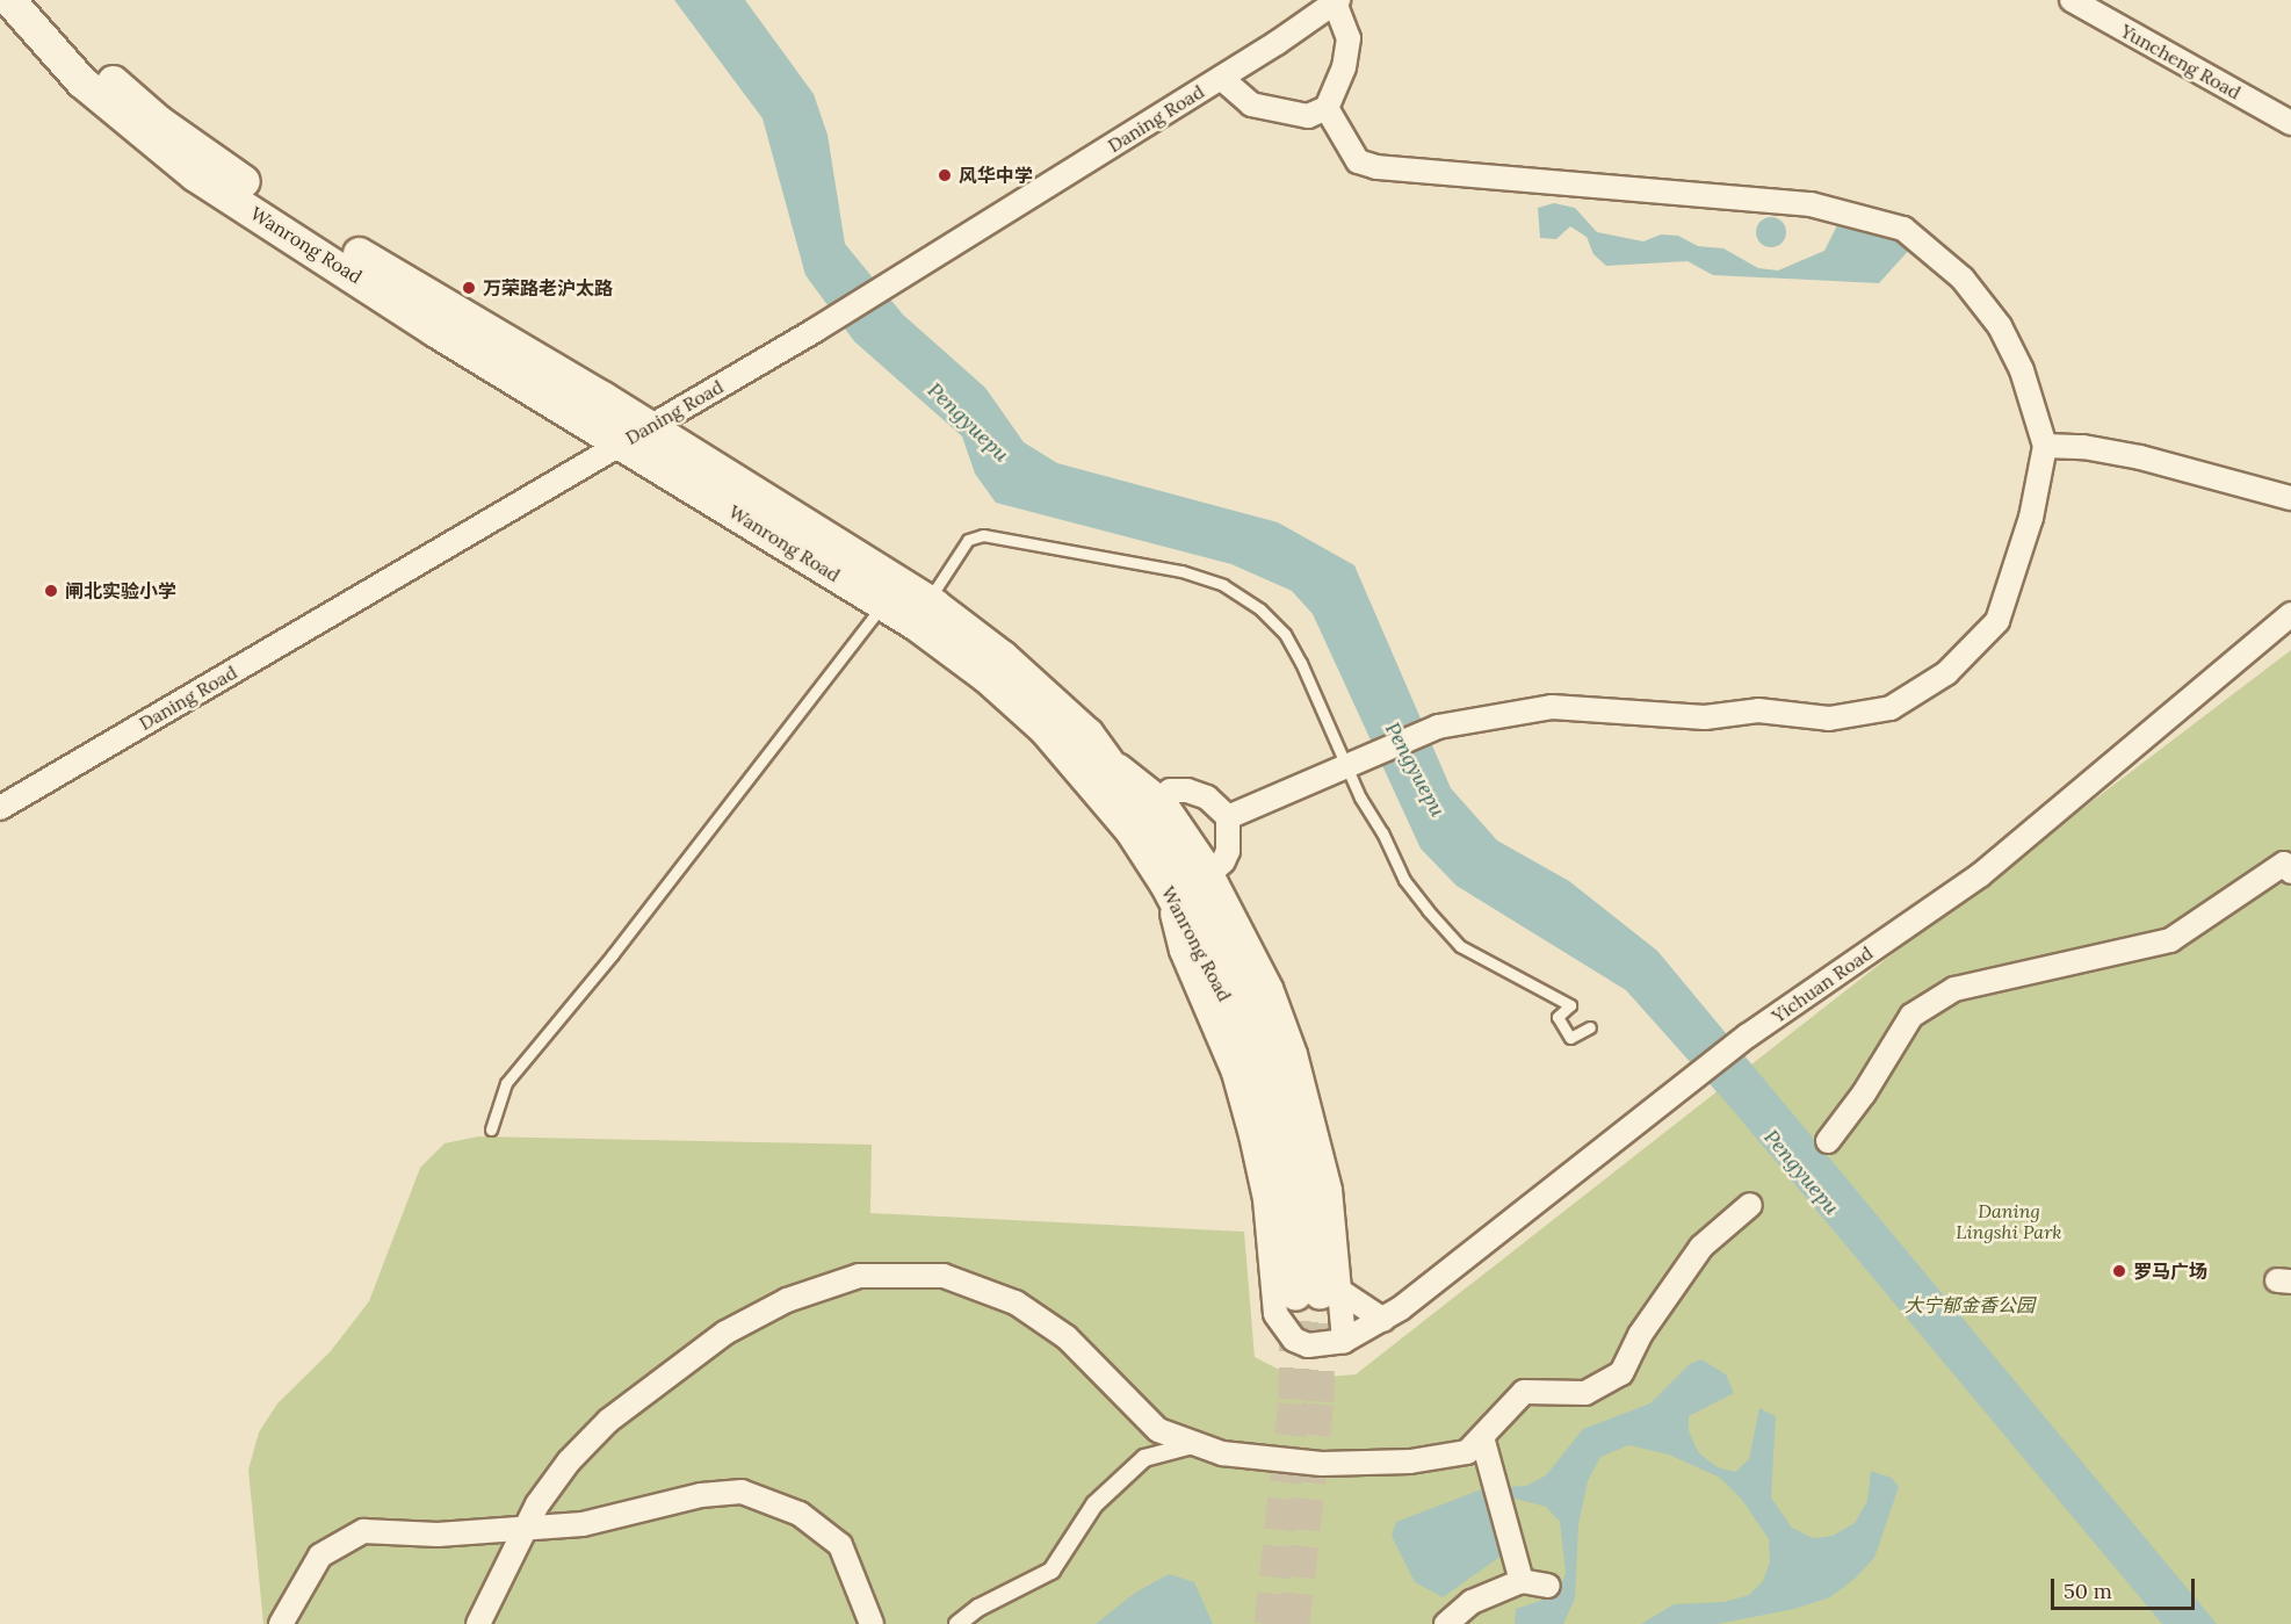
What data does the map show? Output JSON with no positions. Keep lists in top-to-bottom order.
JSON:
{
  "streets": {
    "main road": ["Wanrong Road"],
    "street": ["Yuncheng Road", "Daning Road", "Yichuan Road"]
  },
  "crossings": [
    ["Daning Road", "Wanrong Road"]
  ],
  "water": ["Pengyuepu"],
  "parks": ["Daning Lingshi Park", "大宁郁金香公园"],
  "places": [
    "风华中学",
    "万荣路老沪太路",
    "闸北实验小学",
    "罗马广场"
  ],
  "scale_bar": "50 m"
}
